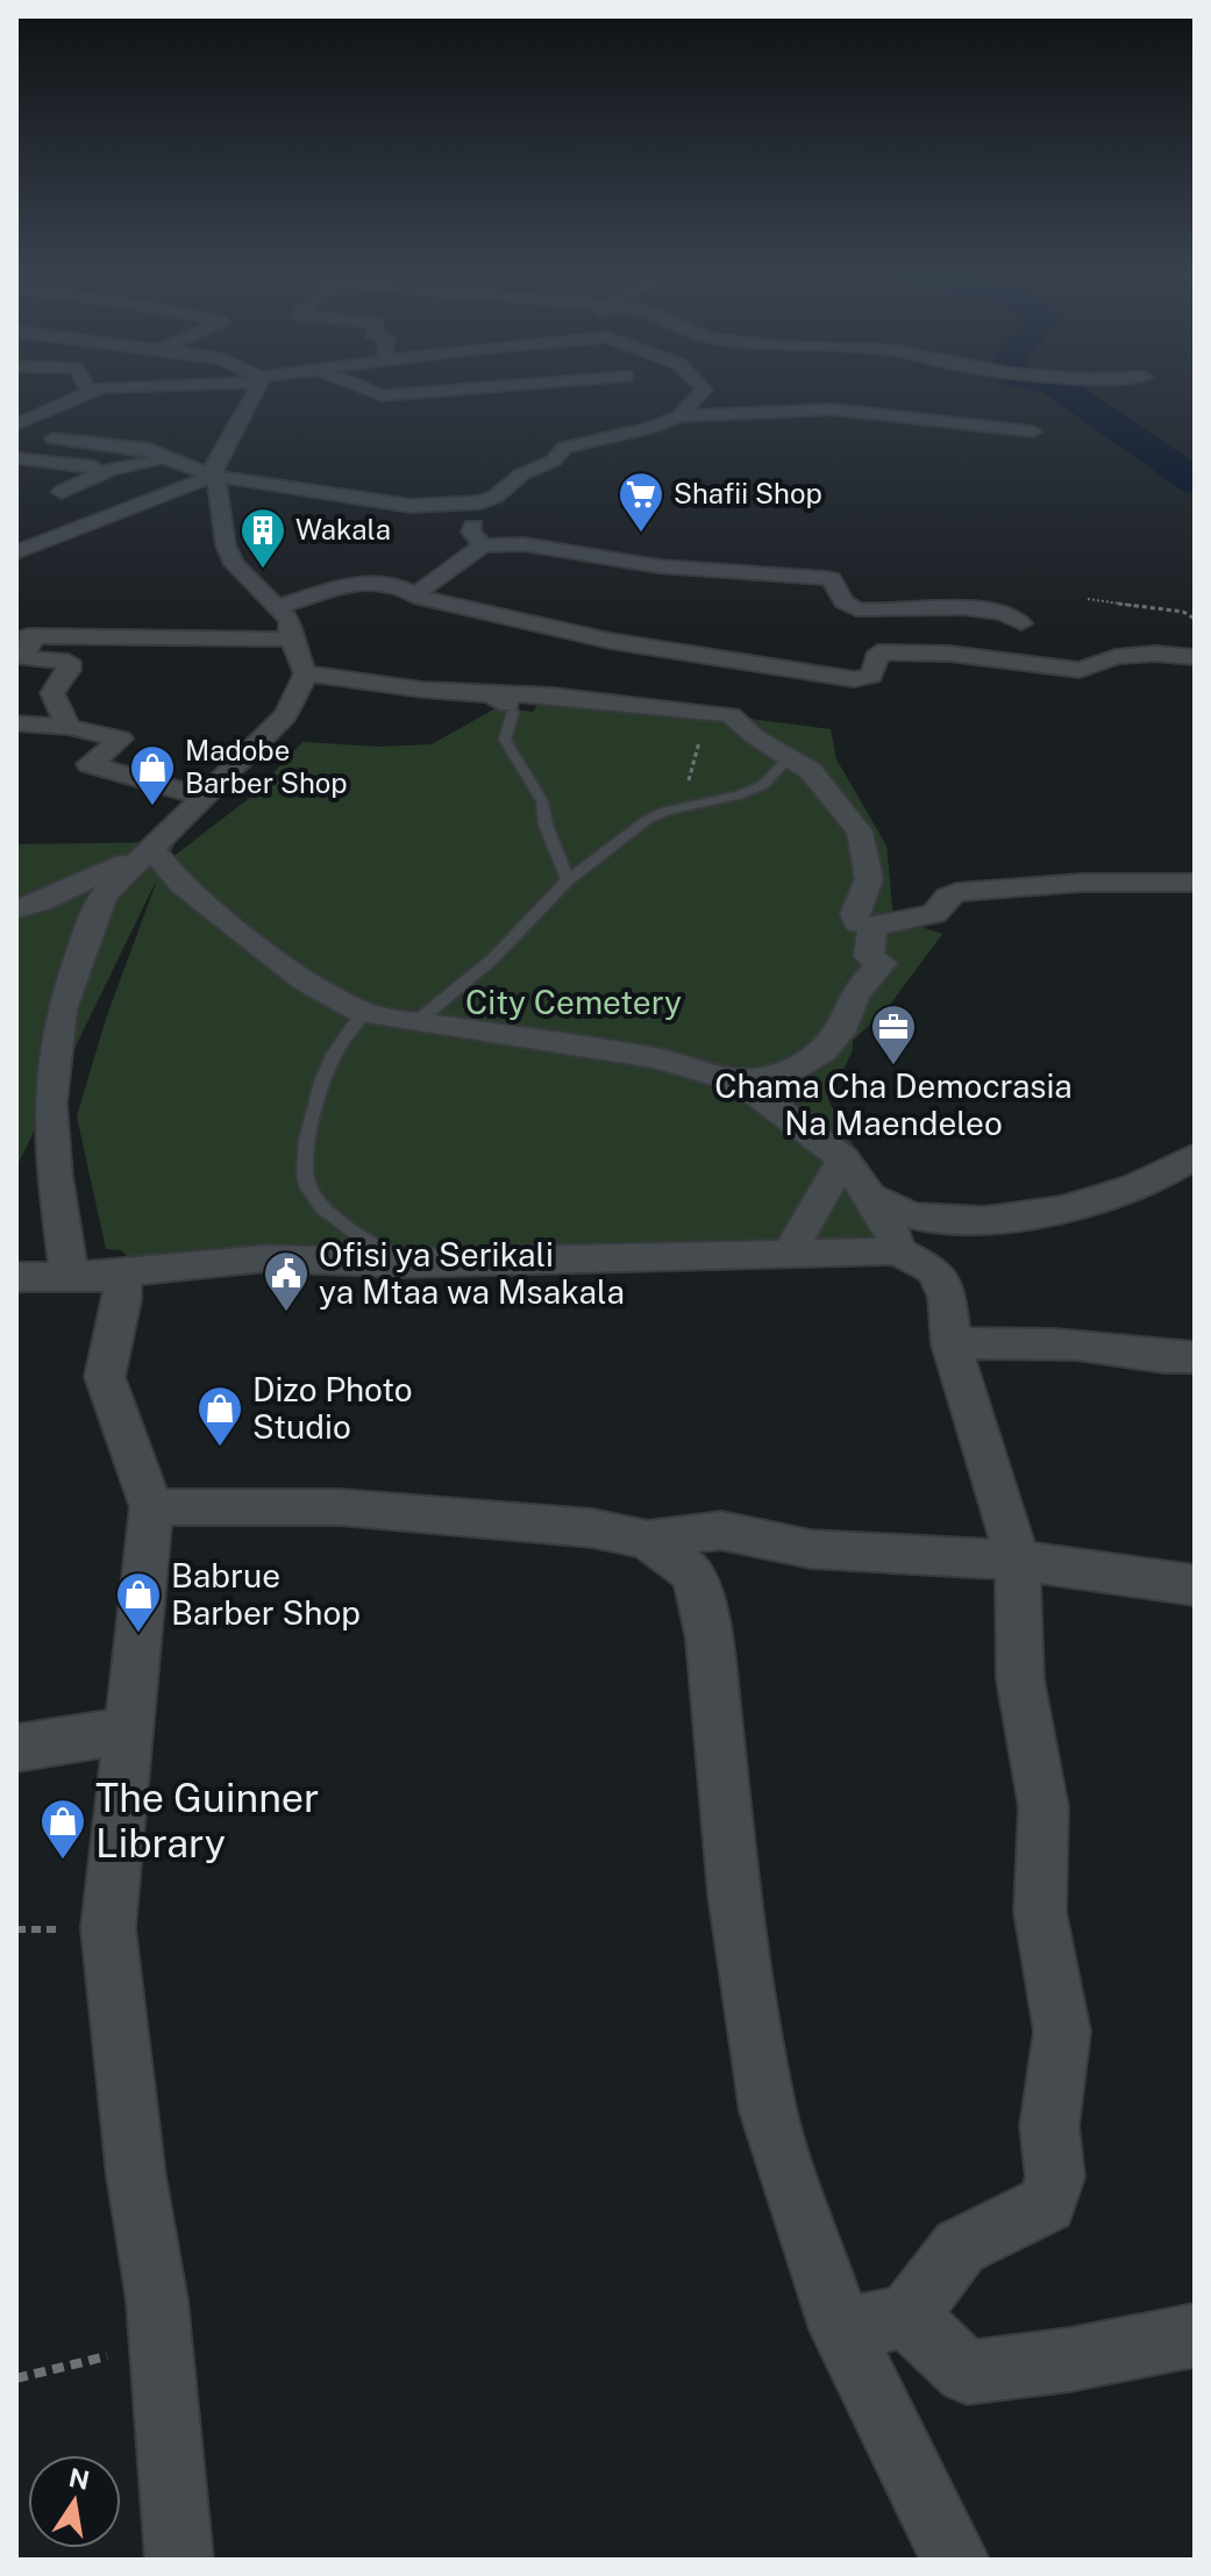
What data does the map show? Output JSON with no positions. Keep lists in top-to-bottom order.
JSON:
{
  "parks": ["City Cemetery"],
  "places": {
    "supermarket": ["Shafii Shop"],
    "building": ["Wakala"],
    "shop": [
      "Madobe Barber Shop",
      "Dizo Photo Studio",
      "Babrue Barber Shop",
      "The Guinner Library"
    ],
    "office": ["Chama Cha Democrasia Na Maendeleo"],
    "public building": ["Ofisi ya Serikali ya Mtaa wa Msakala"]
  },
  "north": "top"
}
